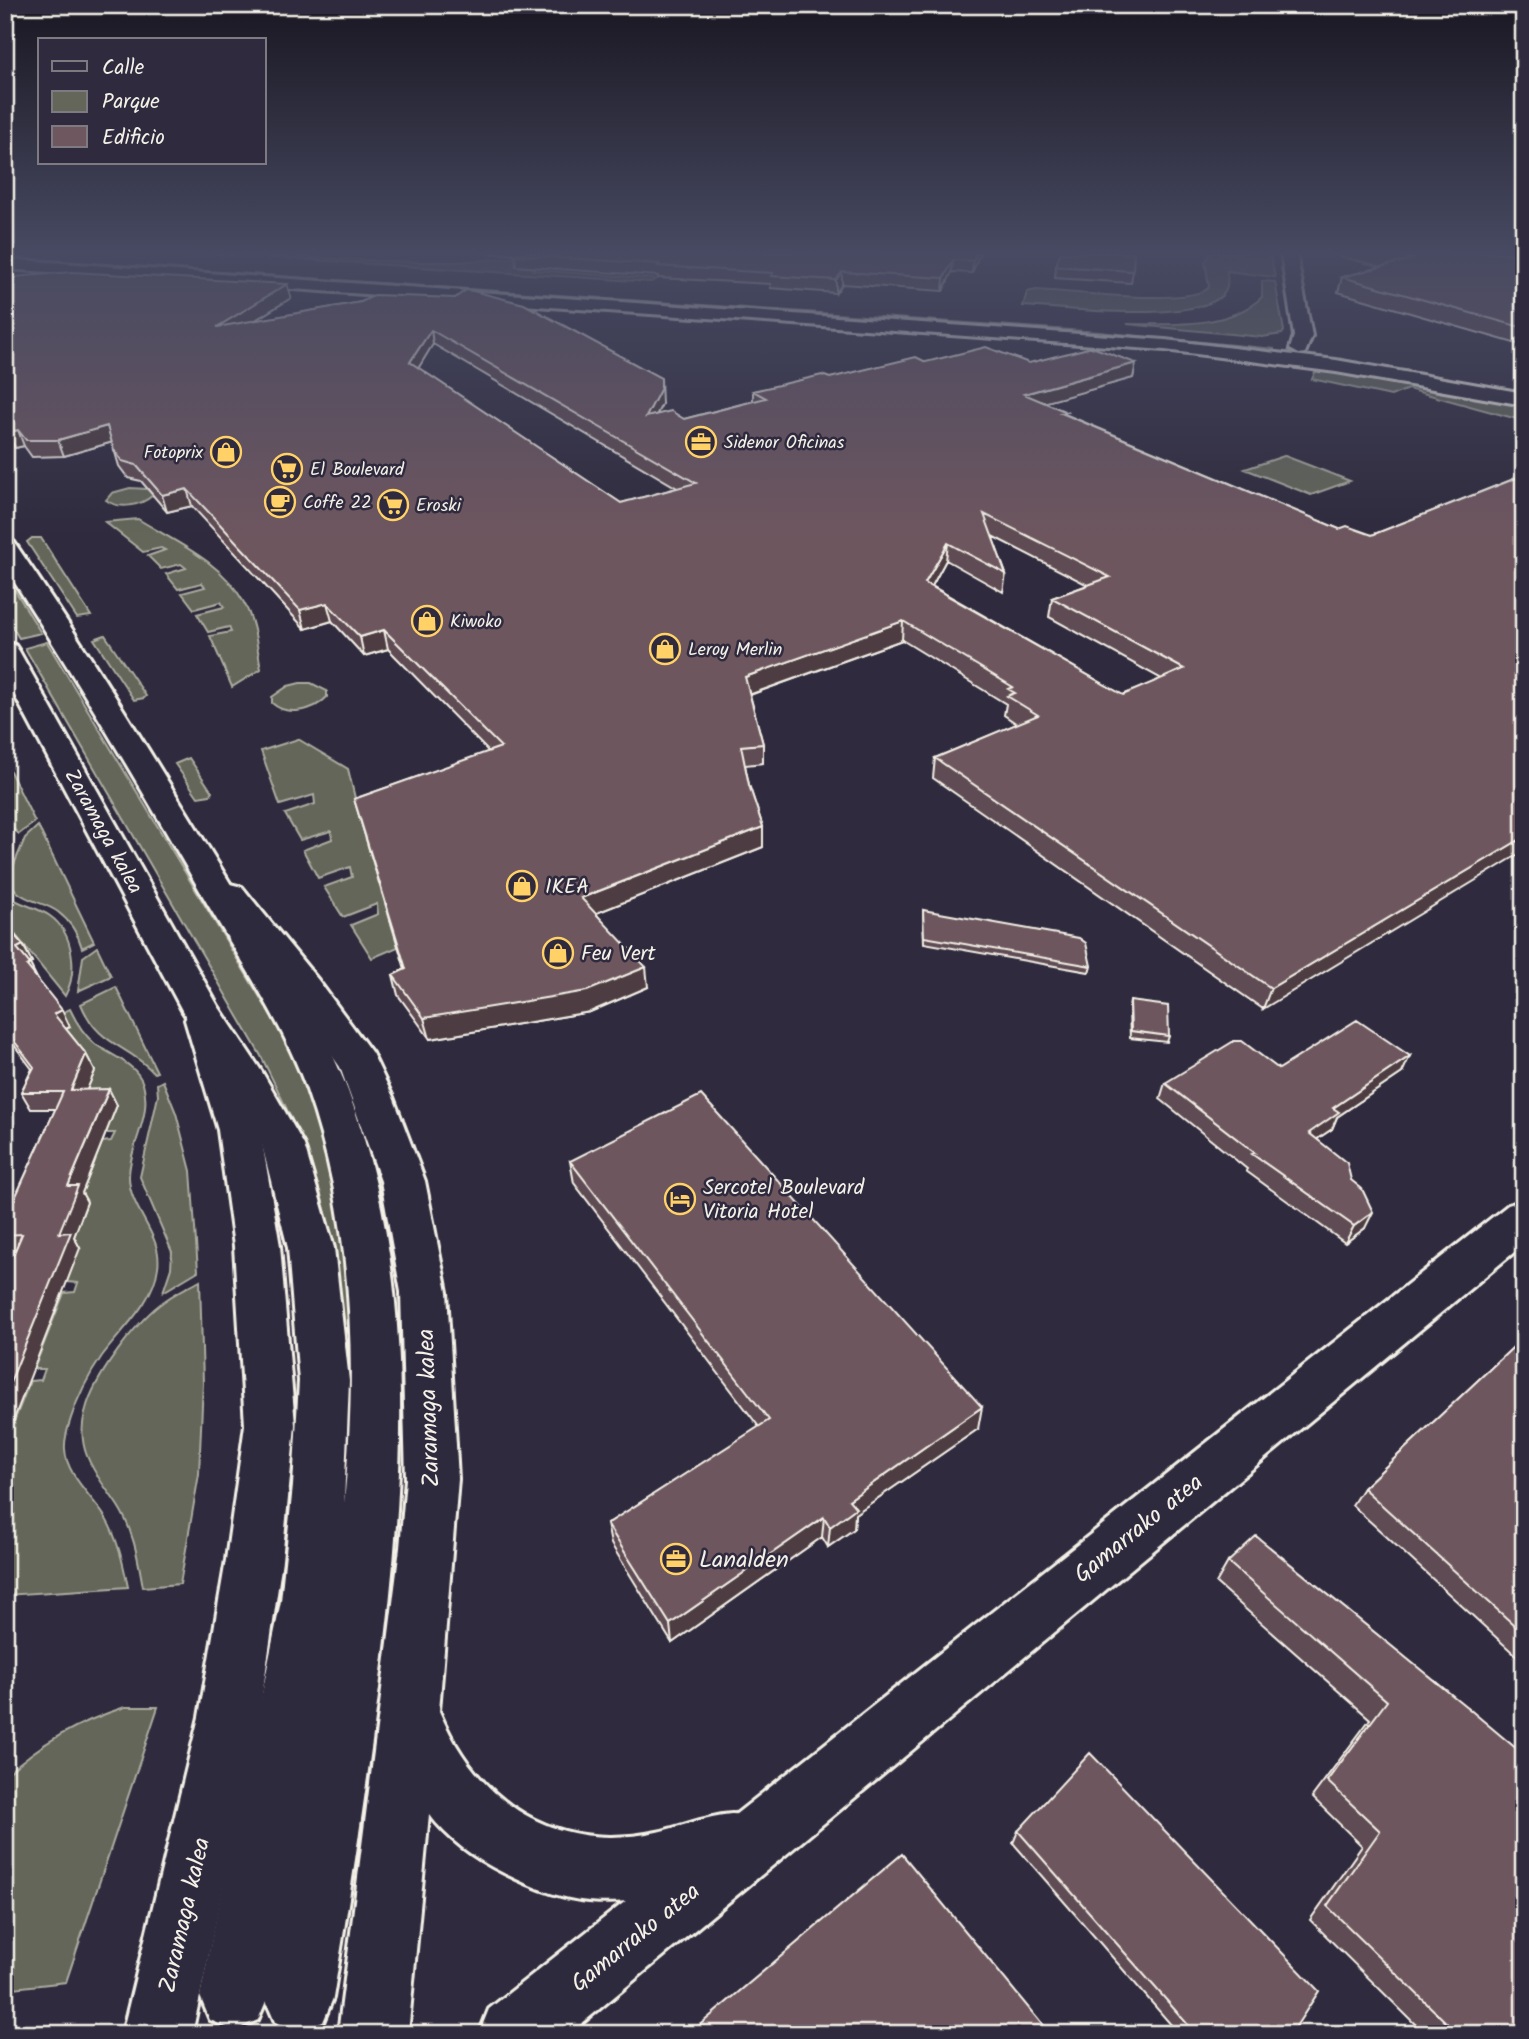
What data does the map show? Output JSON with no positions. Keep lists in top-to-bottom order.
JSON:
{
  "streets": {
    "main road": ["Zaramaga kalea", "Gamarrako atea"]
  },
  "crossings": [
    ["Zaramaga kalea", "Gamarrako atea"]
  ],
  "places": {
    "office": ["Sidenor Oficinas", "Lanalden"],
    "shop": [
      "Fotoprix",
      "Kiwoko",
      "Leroy Merlin",
      "IKEA",
      "Feu Vert"
    ],
    "supermarket": ["El Boulevard", "Eroski"],
    "cafe": ["Coffe 22"],
    "hotel": ["Sercotel Boulevard Vitoria Hotel"]
  },
  "legend": ["Calle", "Parque", "Edificio"]
}
